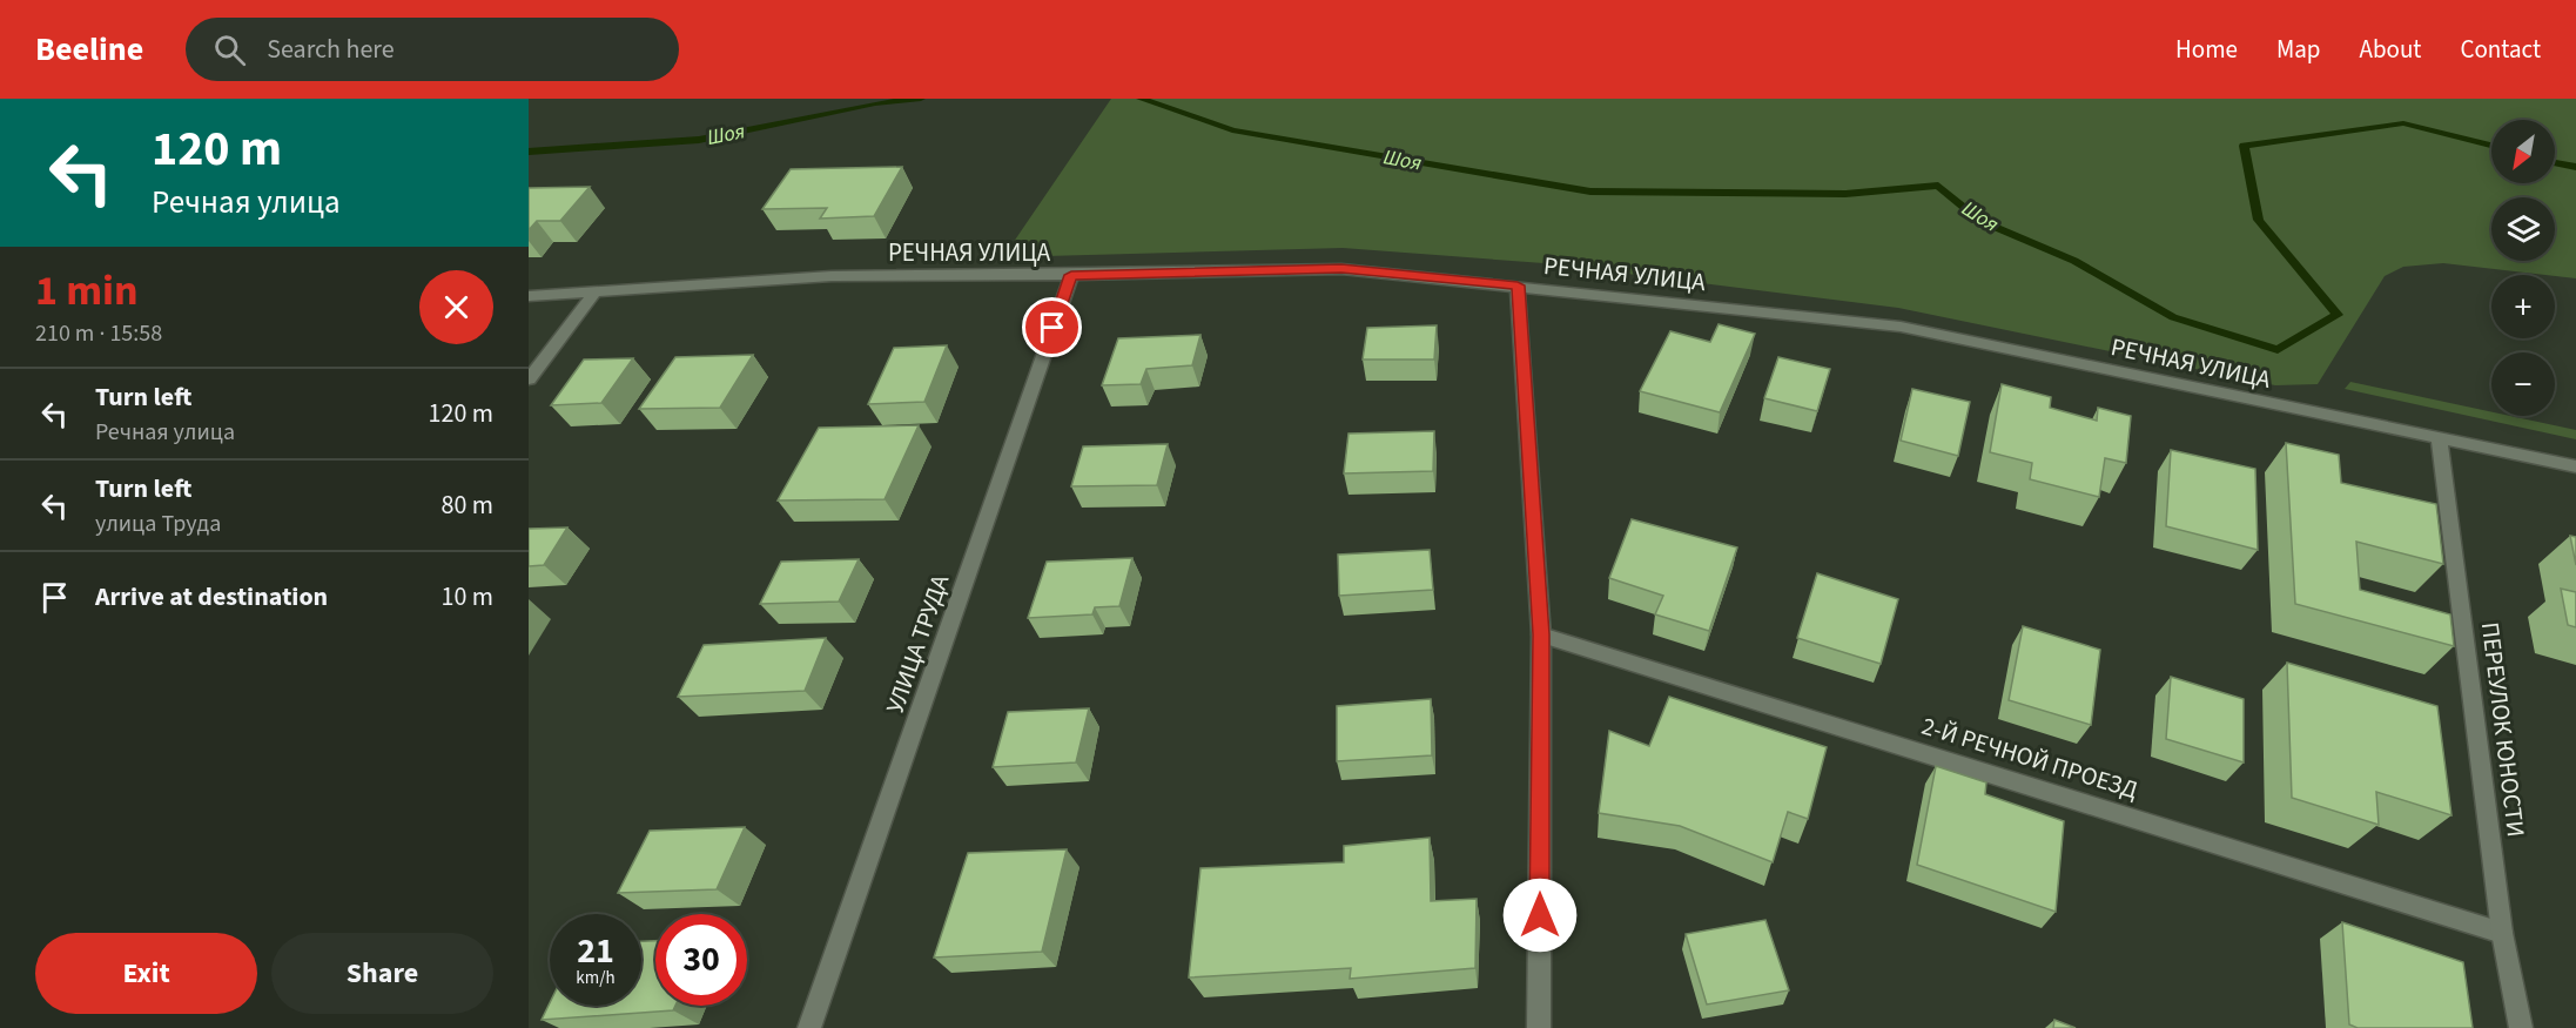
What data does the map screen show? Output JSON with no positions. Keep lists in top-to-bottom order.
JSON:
{
  "streets": {
    "street": [
      "РЕЧНАЯ УЛИЦА",
      "УЛИЦА ТРУДА",
      "ПЕРЕУЛОК ЮНОСТИ",
      "2-Й РЕЧНОЙ ПРОЕЗД"
    ]
  },
  "crossings": [
    ["РЕЧНАЯ УЛИЦА", "УЛИЦА ТРУДА"],
    ["РЕЧНАЯ УЛИЦА", "ПЕРЕУЛОК ЮНОСТИ"],
    ["ПЕРЕУЛОК ЮНОСТИ", "2-Й РЕЧНОЙ ПРОЕЗД"]
  ],
  "water": ["Шоя"],
  "north": "bottom left",
  "page": {
    "header": "Beeline",
    "search": "Search here",
    "nav": [
      "Home",
      "Map",
      "About",
      "Contact"
    ],
    "turn": ["120 m", "Речная улица"],
    "map_buttons": ["+", "−"],
    "heading": ["1 min", "210 m · 15:58"],
    "list": [
      {
        "name": "Turn left",
        "note": "Речная улица",
        "value": "120 m"
      },
      {
        "name": "Turn left",
        "note": "улица Труда",
        "value": "80 m"
      },
      {
        "name": "Arrive at destination",
        "value": "10 m"
      }
    ],
    "speed": "21 km/h",
    "limit": "30",
    "buttons": ["Exit", "Share"]
  }
}
